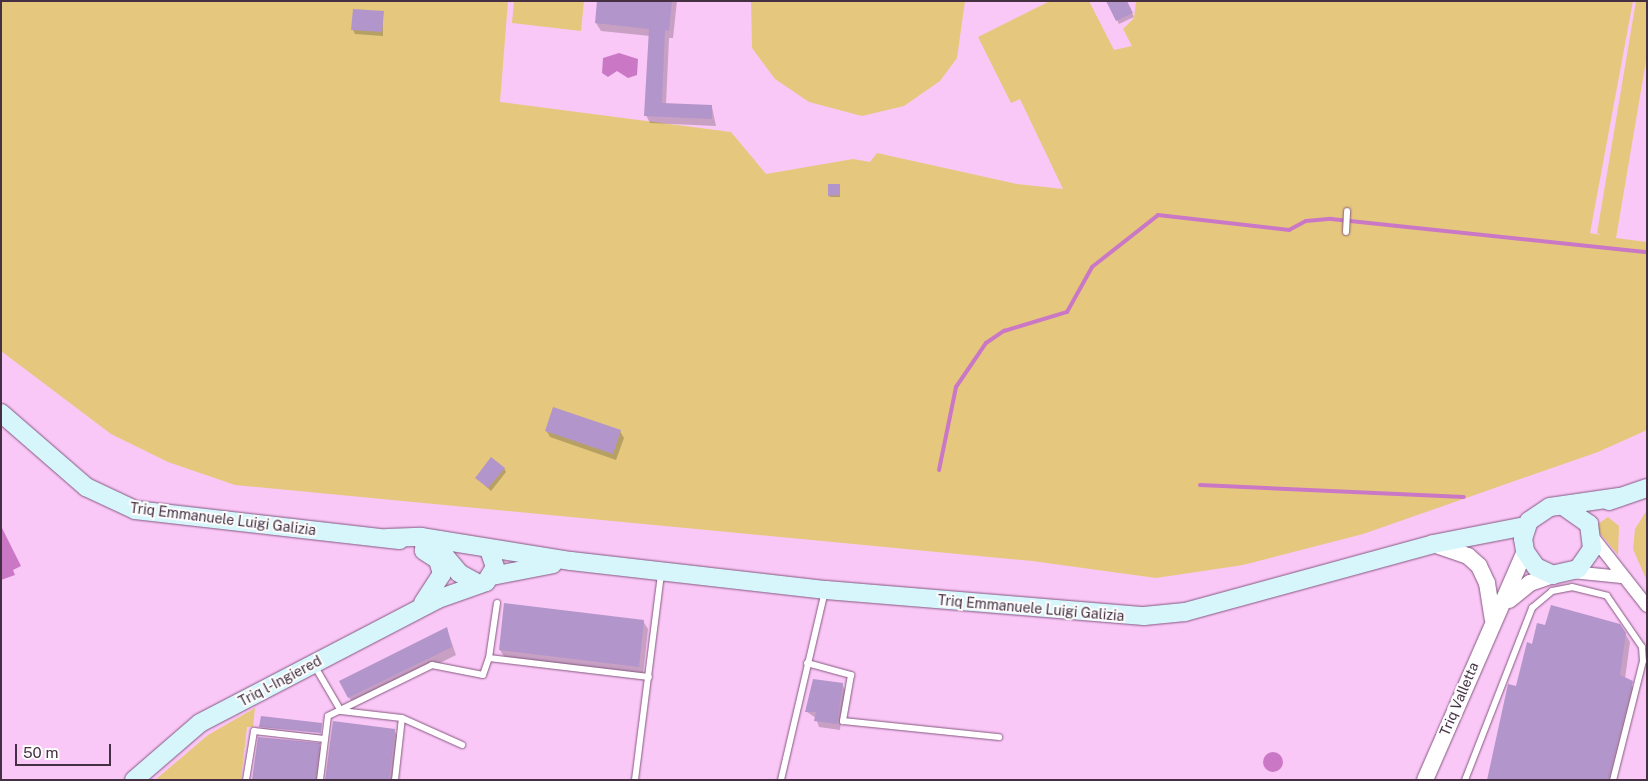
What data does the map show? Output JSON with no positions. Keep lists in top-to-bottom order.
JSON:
{
  "streets": {
    "main road": ["Triq Emmanuele Luigi Galizia", "Triq l-Ingiered"],
    "street": ["Triq Valletta"]
  },
  "crossings": [
    ["Triq Emmanuele Luigi Galizia", "Triq l-Ingiered"],
    ["Triq Emmanuele Luigi Galizia", "Triq Valletta"]
  ],
  "scale_bar": "50 m"
}
